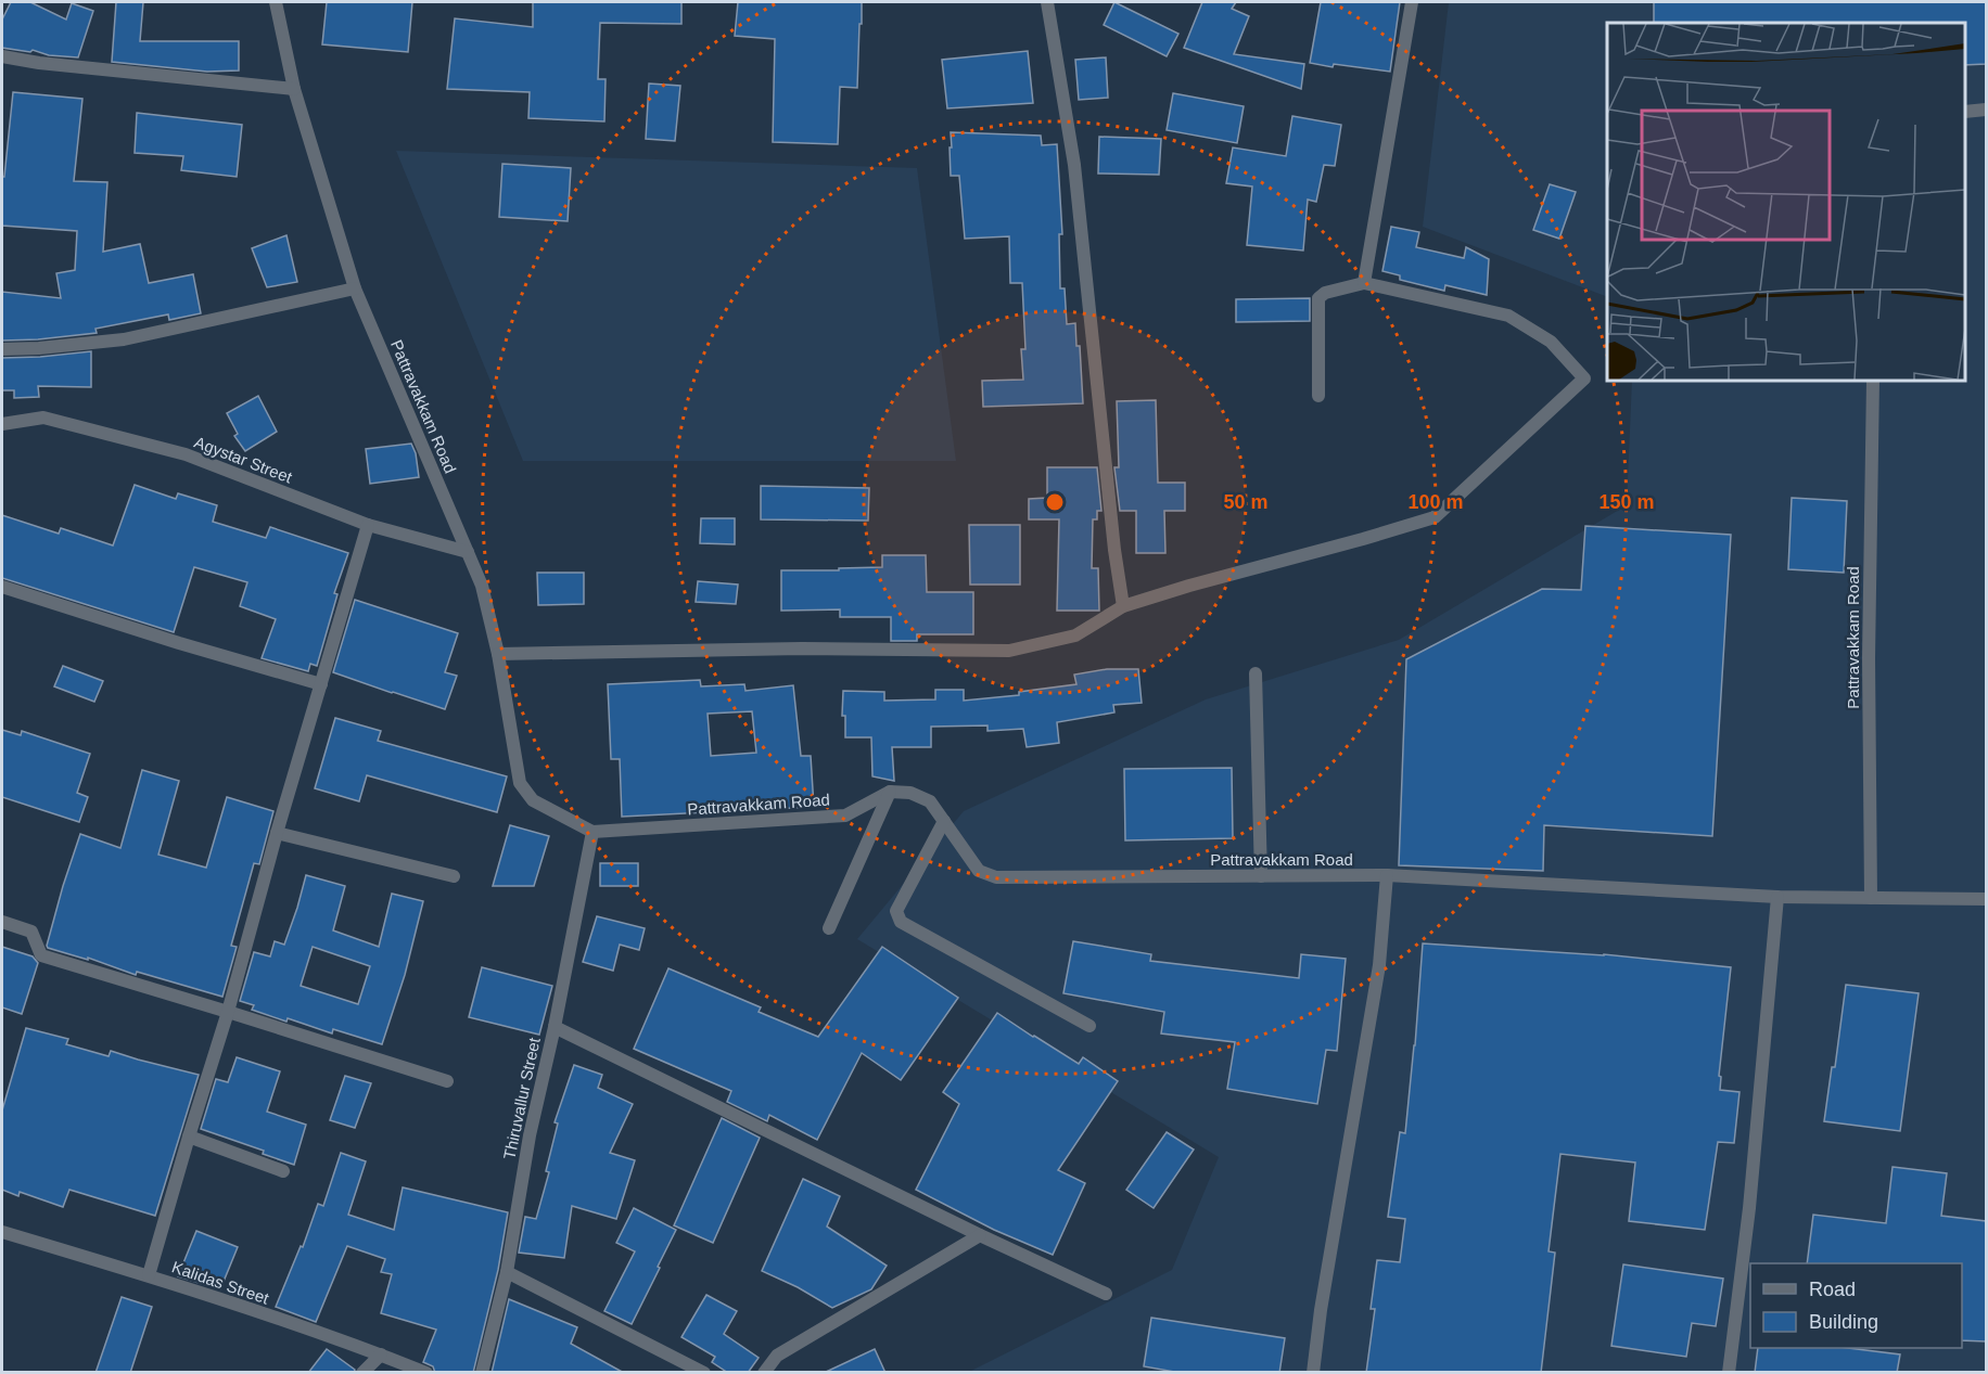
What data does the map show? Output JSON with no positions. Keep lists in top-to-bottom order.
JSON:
{
  "streets": {
    "street": [
      "Pattravakkam Road",
      "Agystar Street",
      "Thiruvallur Street",
      "Kalidas Street"
    ]
  },
  "crossings": [
    ["Pattravakkam Road", "Agystar Street"],
    ["Pattravakkam Road", "Thiruvallur Street"]
  ],
  "legend": ["Road", "Building"],
  "rings": ["50 m", "100 m", "150 m"]
}
